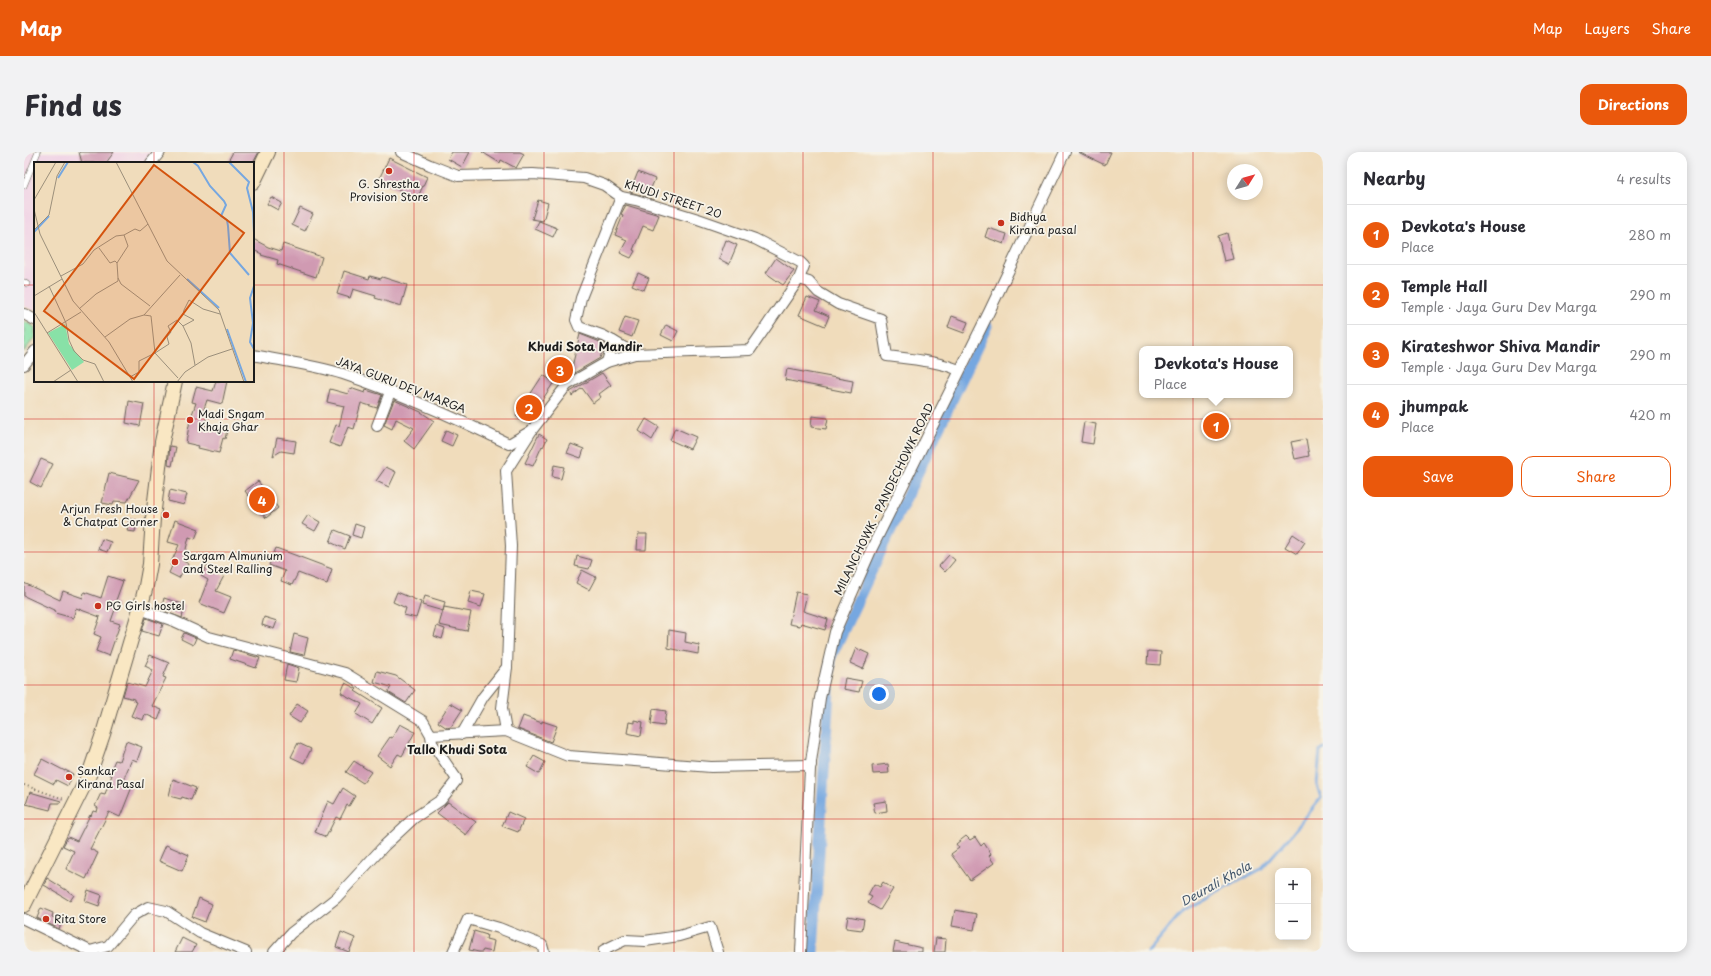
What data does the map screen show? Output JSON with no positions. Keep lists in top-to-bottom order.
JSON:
{
  "streets": {
    "street": ["KHUDI STREET 20", "JAYA GURU DEV MARGA", "MILANCHOWK - PANDECHOWK ROAD"]
  },
  "districts": ["Khudi Sota Mandir", "Tallo Khudi Sota"],
  "water": ["Deurali Khola"],
  "places": [
    "G. Shrestha Provision Store",
    "Bidhya Kirana pasal",
    "Madi Sngam Khaja Ghar",
    "Arjun Fresh House & Chatpat Corner",
    "Sargam Almunium and Steel Ralling",
    "PG Girls hostel",
    "Sankar Kirana Pasal",
    "Rita Store"
  ],
  "north": "top right",
  "page": {
    "header": "Map",
    "nav": ["Map", "Layers", "Share"],
    "title": "Find us",
    "buttons": [
      "Directions",
      ["Save", "Share"]
    ],
    "heading": ["Nearby", "4 results"],
    "list": [
      {
        "mark": "1",
        "name": "Devkota's House",
        "note": "Place",
        "value": "280 m"
      },
      {
        "mark": "2",
        "name": "Temple Hall",
        "note": "Temple · Jaya Guru Dev Marga",
        "value": "290 m"
      },
      {
        "mark": "3",
        "name": "Kirateshwor Shiva Mandir",
        "note": "Temple · Jaya Guru Dev Marga",
        "value": "290 m"
      },
      {
        "mark": "4",
        "name": "jhumpak",
        "note": "Place",
        "value": "420 m"
      }
    ],
    "popup": ["Devkota's House", "Place"],
    "pins": [
      "3",
      "2",
      "1",
      "4"
    ],
    "map_buttons": ["+", "−"]
  }
}
